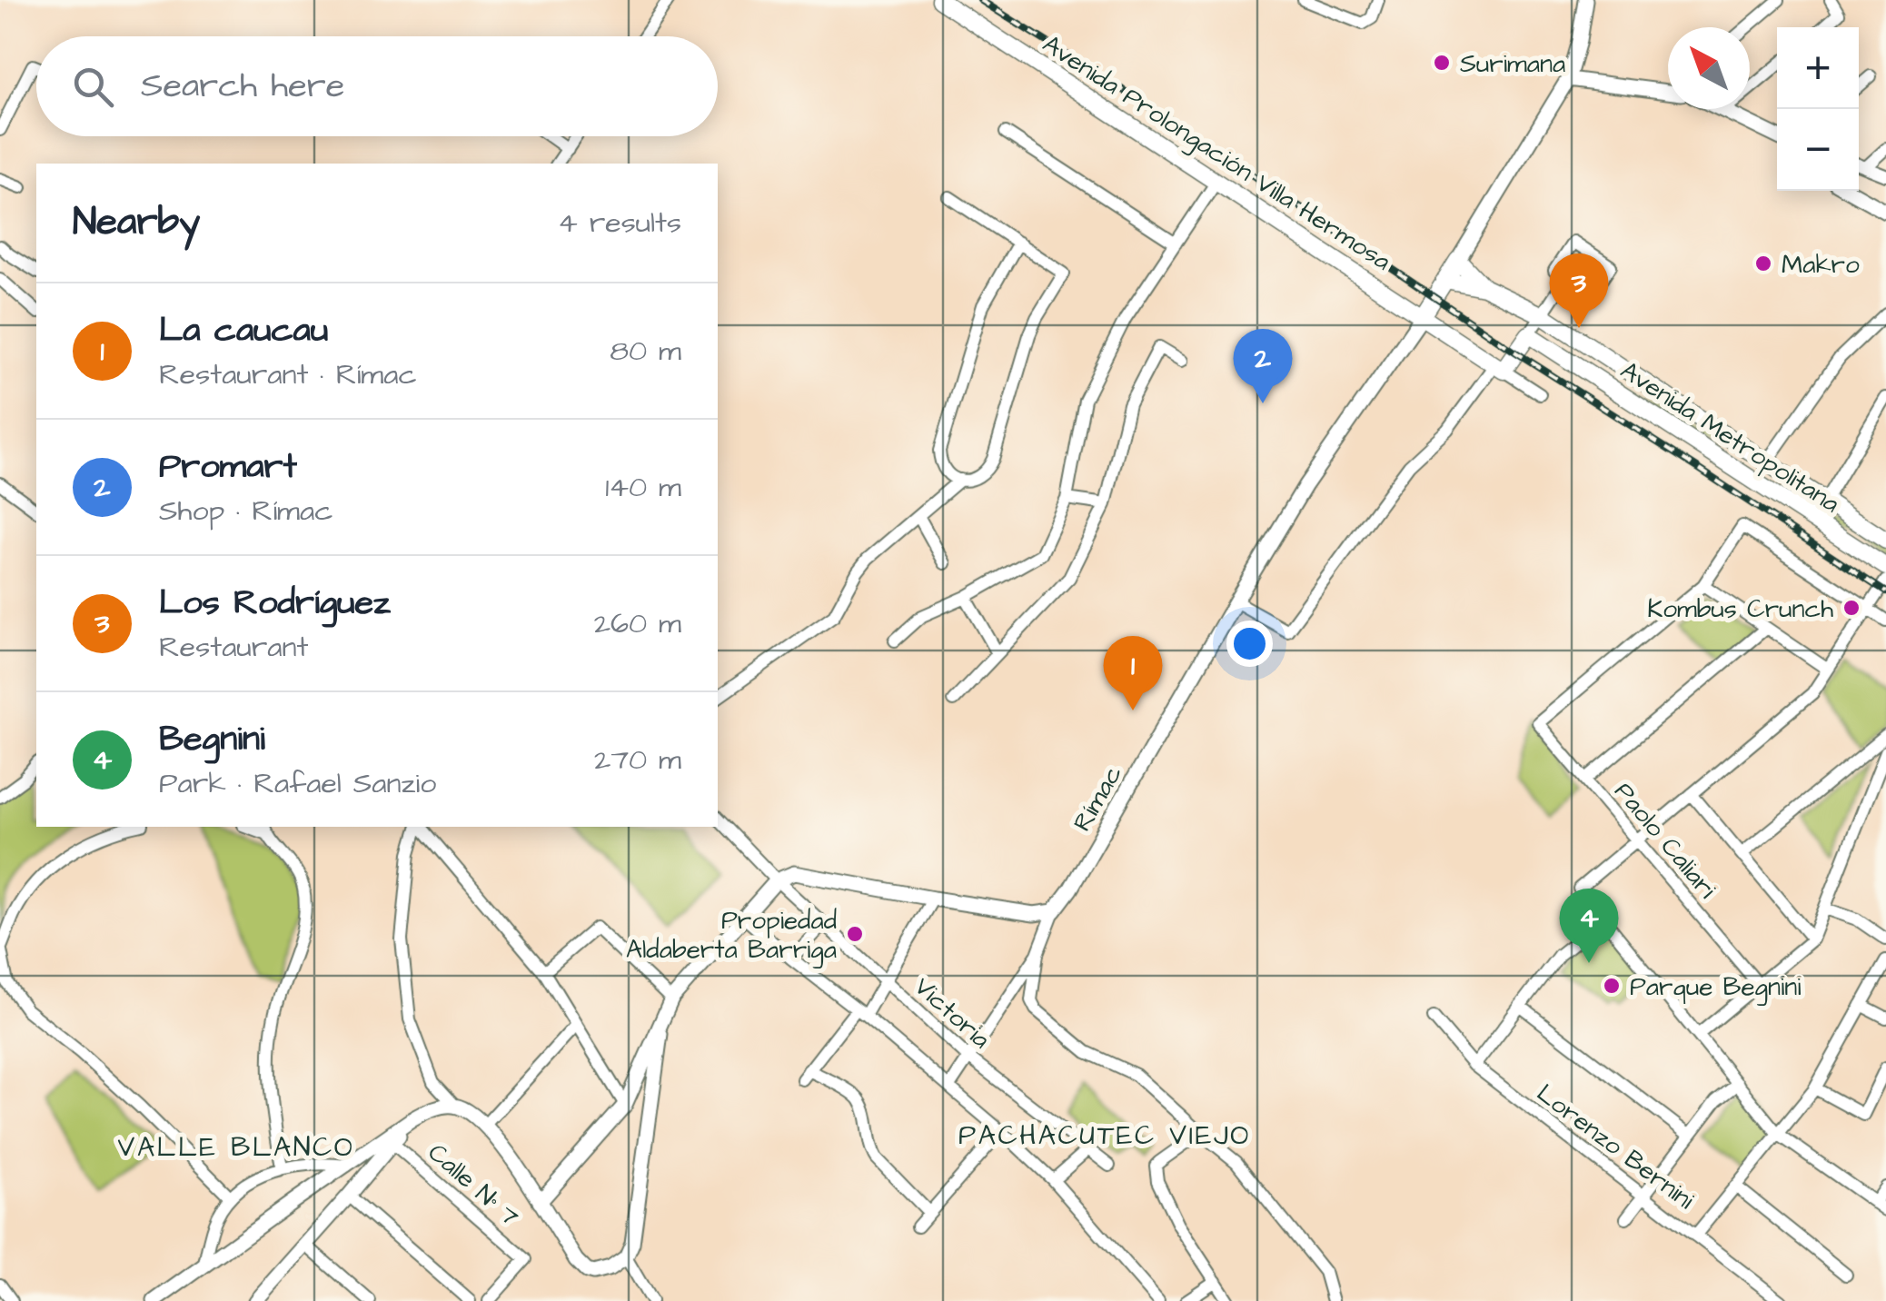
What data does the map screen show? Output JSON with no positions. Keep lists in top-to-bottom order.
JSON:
{
  "streets": {
    "main road": ["Avenida Prolongación Villa Hermosa", "Avenida Metropolitana"],
    "street": [
      "Rímac",
      "Paolo Caliari",
      "Victoria",
      "Lorenzo Bernini",
      "Calle N° 7"
    ]
  },
  "crossings": [
    ["Avenida Prolongación Villa Hermosa", "Rímac"]
  ],
  "districts": ["PACHACUTEC VIEJO", "VALLE BLANCO"],
  "places": [
    "Surimana",
    "Makro",
    "Kombus Crunch",
    "Propiedad Aldaberta Barriga",
    "Parque Begnini"
  ],
  "north": "top left",
  "page": {
    "map_buttons": ["+", "−"],
    "search": "Search here",
    "heading": ["Nearby", "4 results"],
    "pins": [
      "3",
      "2",
      "1",
      "4"
    ],
    "list": [
      {
        "mark": "1",
        "name": "La caucau",
        "note": "Restaurant · Rímac",
        "value": "80 m"
      },
      {
        "mark": "2",
        "name": "Promart",
        "note": "Shop · Rímac",
        "value": "140 m"
      },
      {
        "mark": "3",
        "name": "Los Rodríguez",
        "note": "Restaurant",
        "value": "260 m"
      },
      {
        "mark": "4",
        "name": "Begnini",
        "note": "Park · Rafael Sanzio",
        "value": "270 m"
      }
    ]
  }
}
